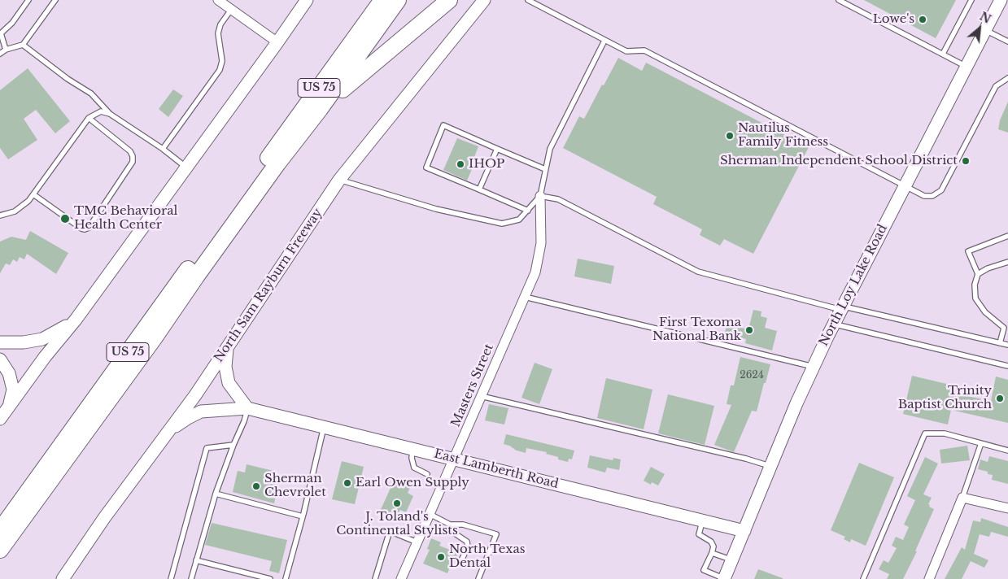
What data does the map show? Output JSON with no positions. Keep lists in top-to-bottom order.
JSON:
{
  "streets": {
    "highway": ["US 75"],
    "main road": ["North Sam Rayburn Freeway", "North Loy Lake Road", "East Lamberth Road"],
    "street": ["Masters Street"]
  },
  "crossings": [
    ["North Sam Rayburn Freeway", "East Lamberth Road"],
    ["North Loy Lake Road", "East Lamberth Road"],
    ["Masters Street", "East Lamberth Road"]
  ],
  "places": [
    "Lowe's",
    "Nautilus Family Fitness",
    "Sherman Independent School District",
    "IHOP",
    "TMC Behavioral Health Center",
    "First Texoma National Bank",
    "Trinity Baptist Church",
    "Earl Owen Supply",
    "Sherman Chevrolet",
    "J. Toland's Continental Stylists",
    "North Texas Dental"
  ],
  "house_numbers": ["2624"],
  "north": "top right"
}
